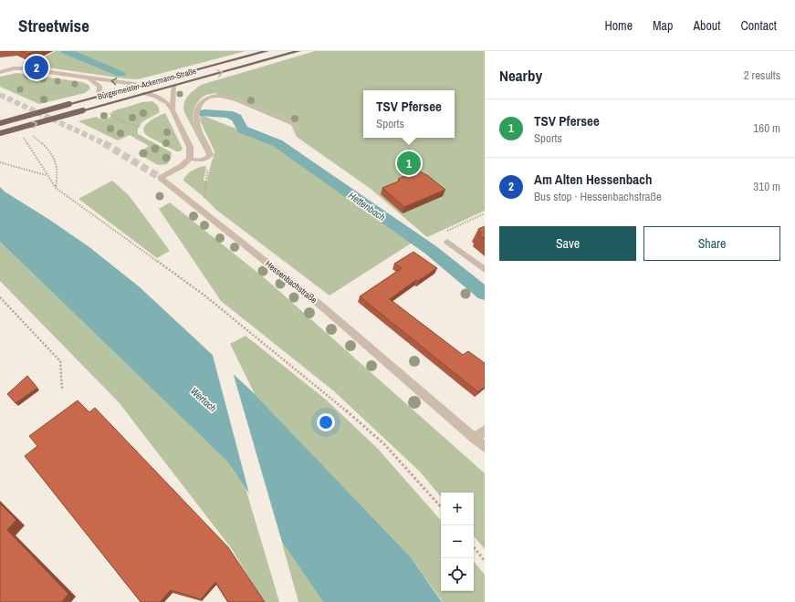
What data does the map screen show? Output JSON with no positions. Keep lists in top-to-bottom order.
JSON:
{
  "streets": {
    "main road": ["Bürgermeister-Ackermann-Straße"],
    "street": ["Hessenbachstraße"]
  },
  "water": ["Hettenbach", "Wertach"],
  "page": {
    "header": "Streetwise",
    "nav": [
      "Home",
      "Map",
      "About",
      "Contact"
    ],
    "heading": ["Nearby", "2 results"],
    "pins": ["2", "1"],
    "popup": ["TSV Pfersee", "Sports"],
    "list": [
      {
        "mark": "1",
        "name": "TSV Pfersee",
        "note": "Sports",
        "value": "160 m"
      },
      {
        "mark": "2",
        "name": "Am Alten Hessenbach",
        "note": "Bus stop · Hessenbachstraße",
        "value": "310 m"
      }
    ],
    "buttons": ["Save", "Share"],
    "map_buttons": ["+", "−"]
  }
}
